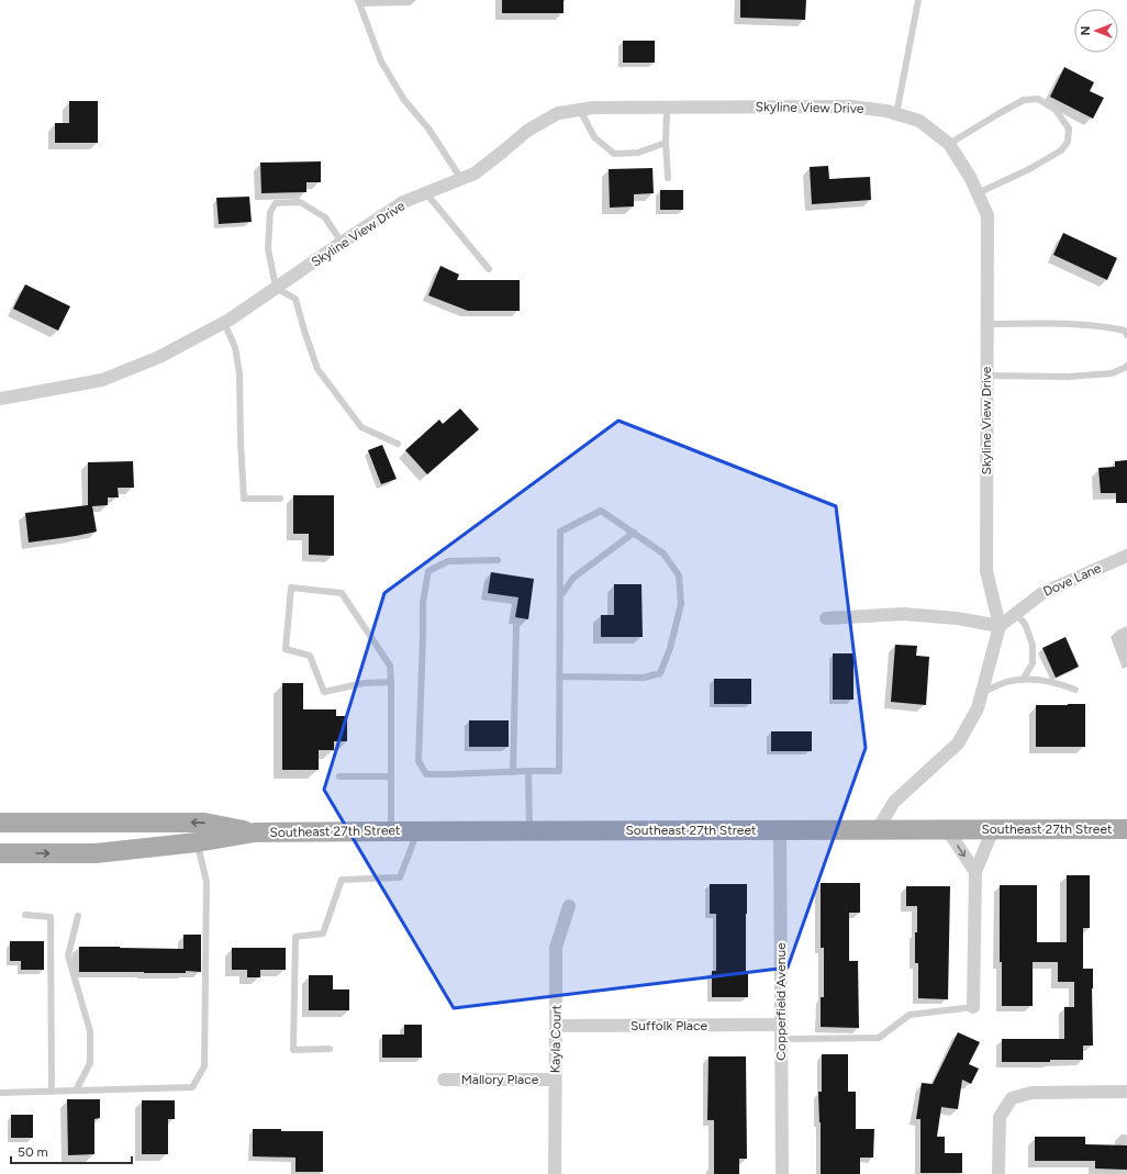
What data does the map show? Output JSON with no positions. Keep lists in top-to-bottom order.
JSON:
{
  "streets": {
    "main road": ["Southeast 27th Street"],
    "street": [
      "Skyline View Drive",
      "Dove Lane",
      "Copperfield Avenue",
      "Suffolk Place",
      "Kayla Court",
      "Mallory Place"
    ]
  },
  "crossings": [
    ["Skyline View Drive", "Dove Lane"],
    ["Skyline View Drive", "Southeast 27th Street"],
    ["Southeast 27th Street", "Copperfield Avenue"],
    ["Copperfield Avenue", "Suffolk Place"],
    ["Suffolk Place", "Kayla Court"],
    ["Kayla Court", "Mallory Place"]
  ],
  "scale_bar": "50 m",
  "north": "left"
}
